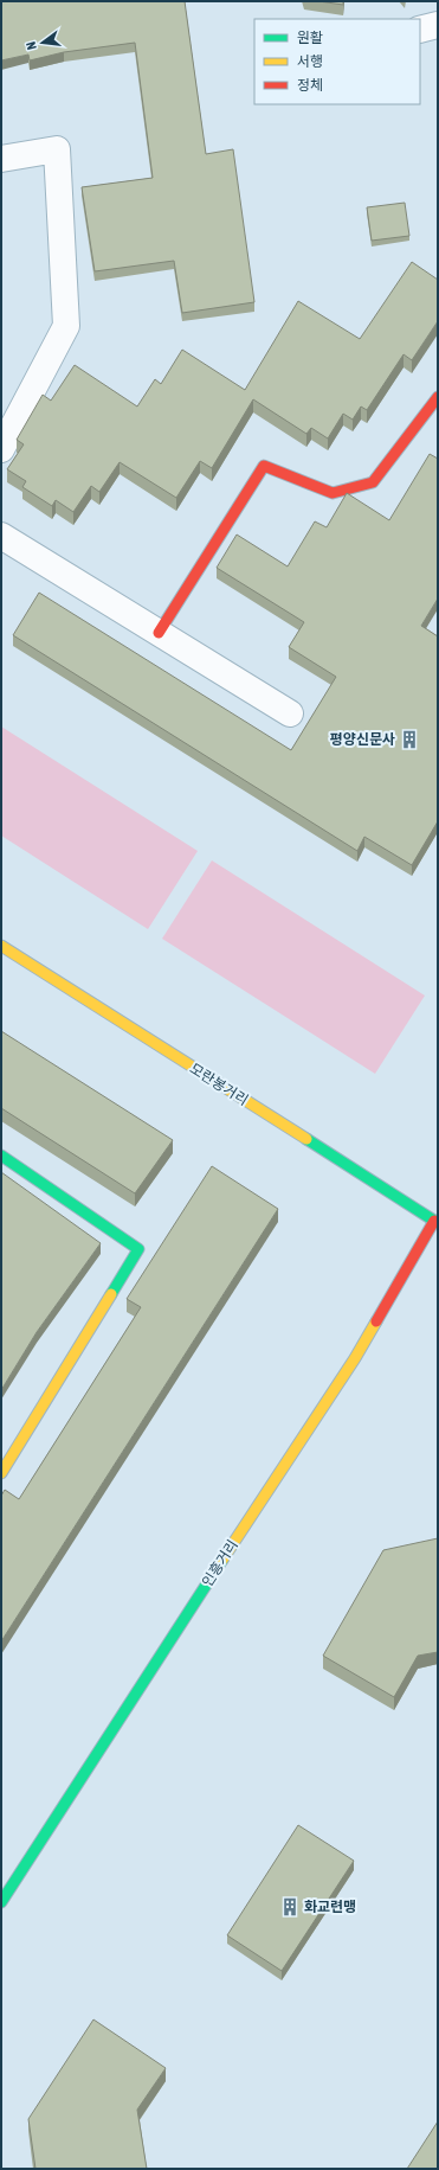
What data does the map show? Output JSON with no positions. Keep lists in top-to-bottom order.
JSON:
{
  "streets": {
    "main road": ["모란봉거리", "인흥거리"]
  },
  "crossings": [
    ["모란봉거리", "인흥거리"]
  ],
  "places": {
    "building": ["평양신문사", "화교련맹"]
  },
  "legend": ["원활", "서행", "정체"],
  "north": "left"
}
